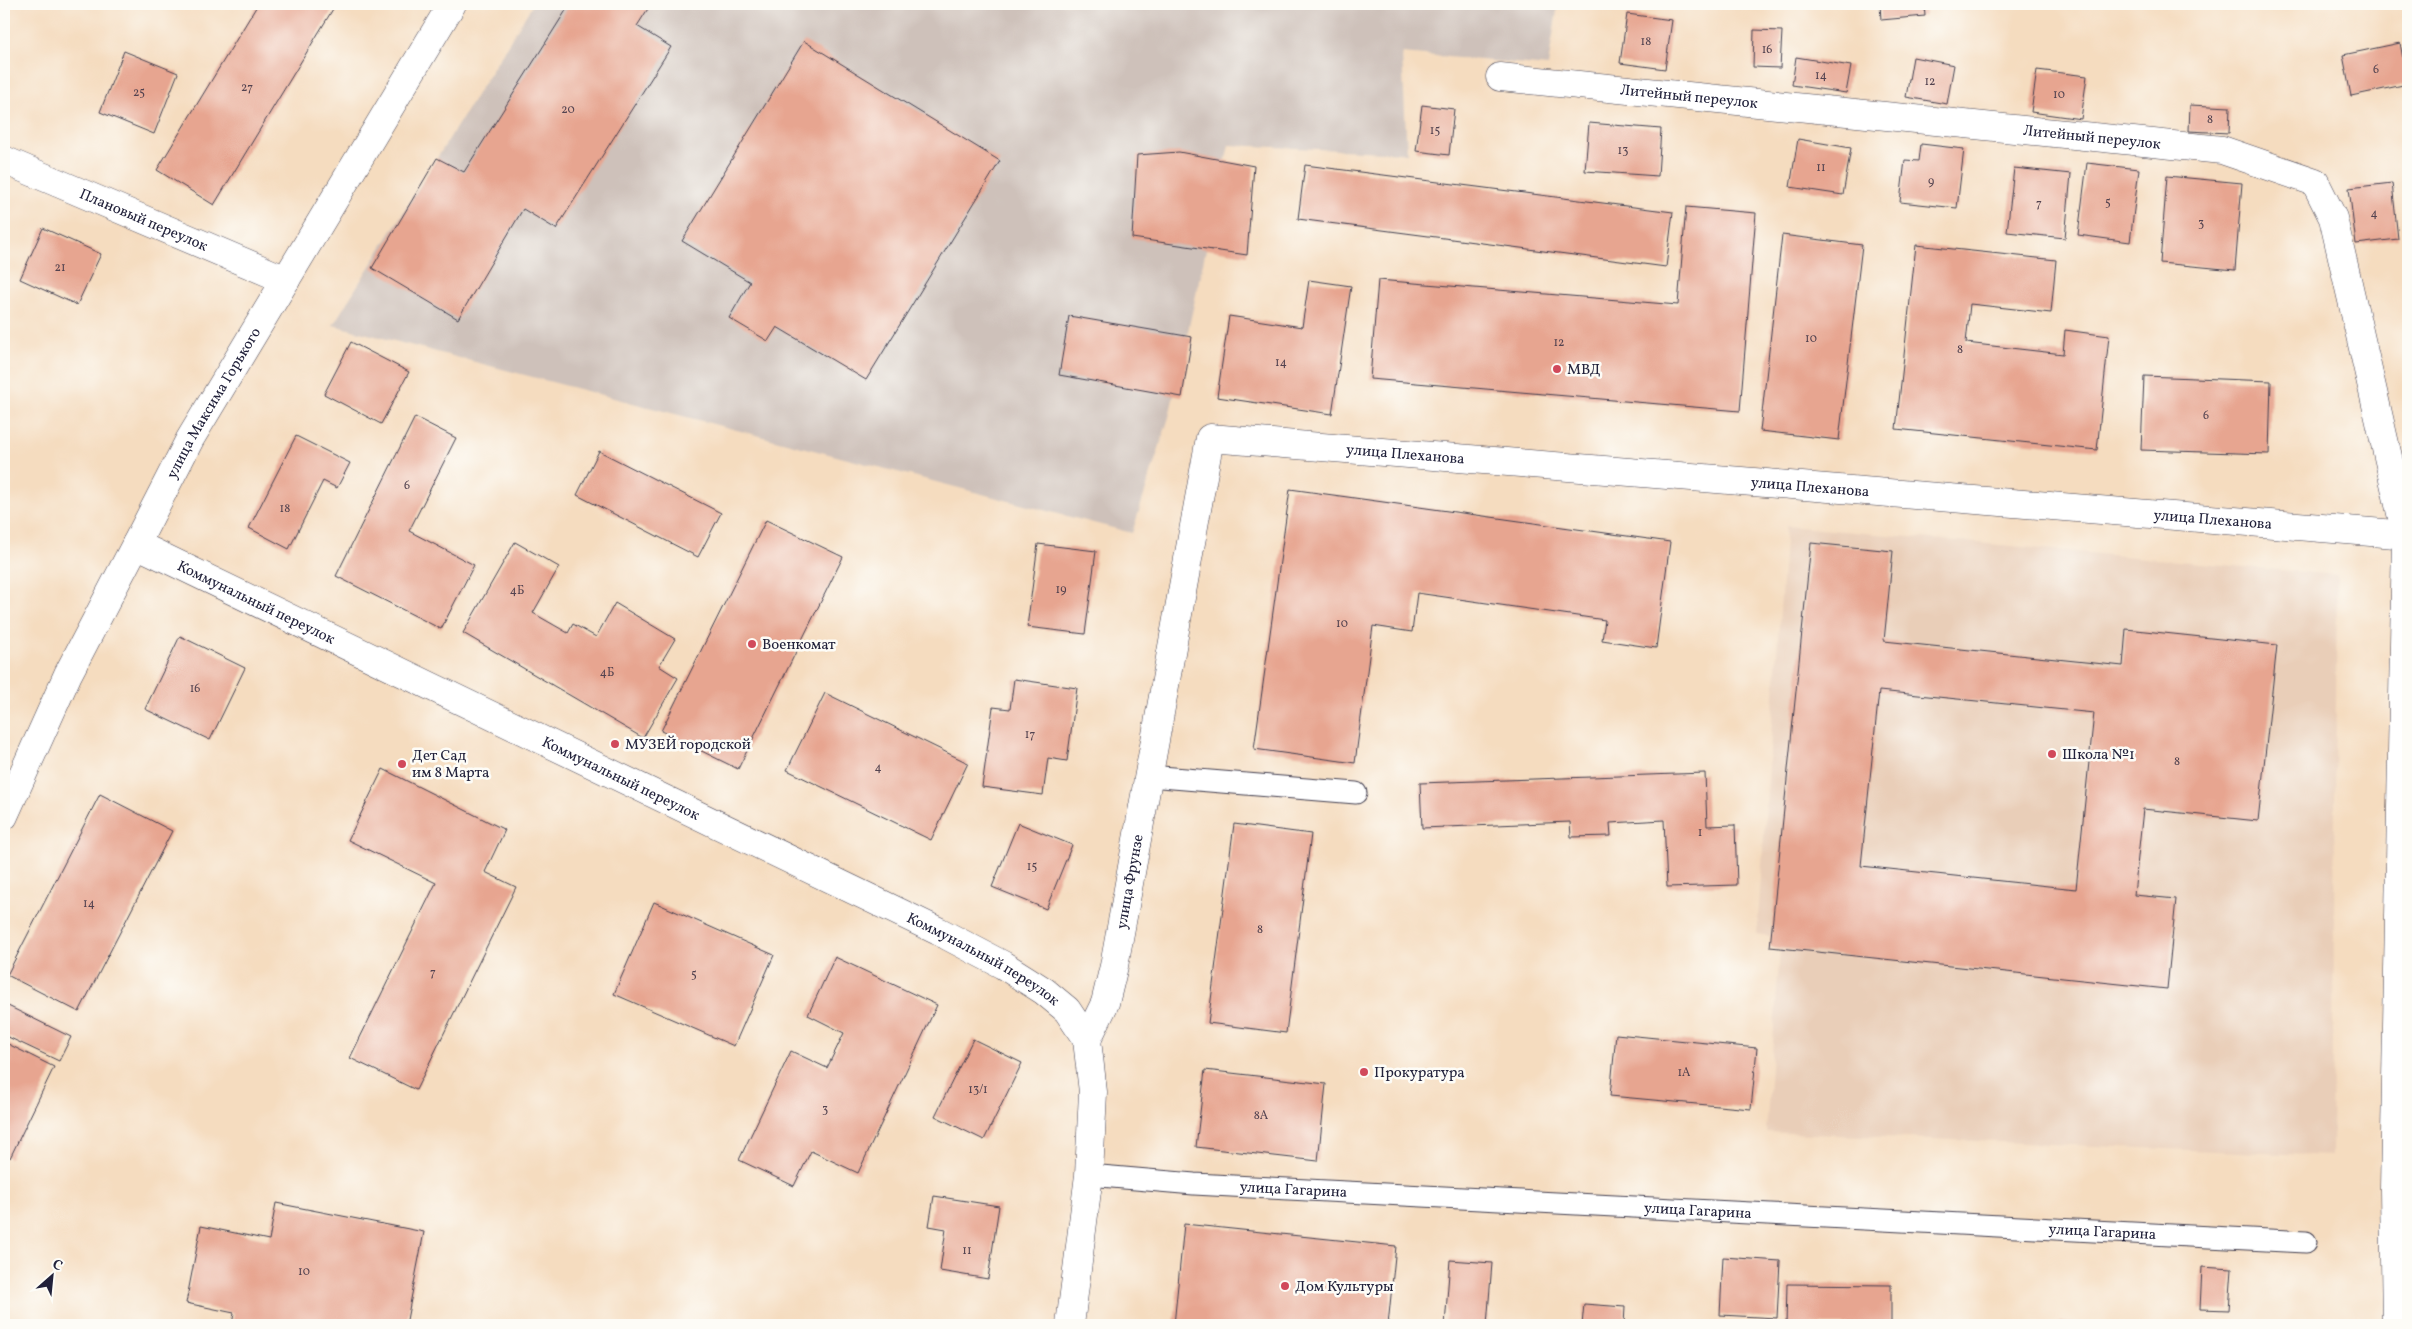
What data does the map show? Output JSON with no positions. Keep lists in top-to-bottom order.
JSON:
{
  "streets": {
    "street": [
      "Литейный переулок",
      "Плановый переулок",
      "улица Максима Горького",
      "улица Плеханова",
      "Коммунальный переулок",
      "улица Фрунзе"
    ],
    "lane": ["улица Гагарина"]
  },
  "crossings": [
    ["Литейный переулок", "улица Плеханова"],
    ["Плановый переулок", "улица Максима Горького"],
    ["улица Максима Горького", "Коммунальный переулок"],
    ["улица Плеханова", "улица Фрунзе"],
    ["Коммунальный переулок", "улица Фрунзе"]
  ],
  "places": [
    "МВД",
    "Военкомат",
    "МУЗЕЙ городской",
    "Школа №1",
    "Дет Сад им 8 Марта",
    "Прокуратура",
    "Дом Культуры"
  ],
  "house_numbers": [
    "18",
    "16",
    "6",
    "14",
    "12",
    "27",
    "25",
    "10",
    "20",
    "8",
    "15",
    "13",
    "11",
    "9",
    "5",
    "7",
    "4",
    "3",
    "21",
    "10",
    "12",
    "8",
    "14",
    "6",
    "6",
    "18",
    "19",
    "4Б",
    "10",
    "4Б",
    "16",
    "17",
    "8",
    "4",
    "1",
    "15",
    "14",
    "8",
    "7",
    "5",
    "1А",
    "13/1",
    "3",
    "8А",
    "11",
    "10"
  ],
  "north": "top right"
}
